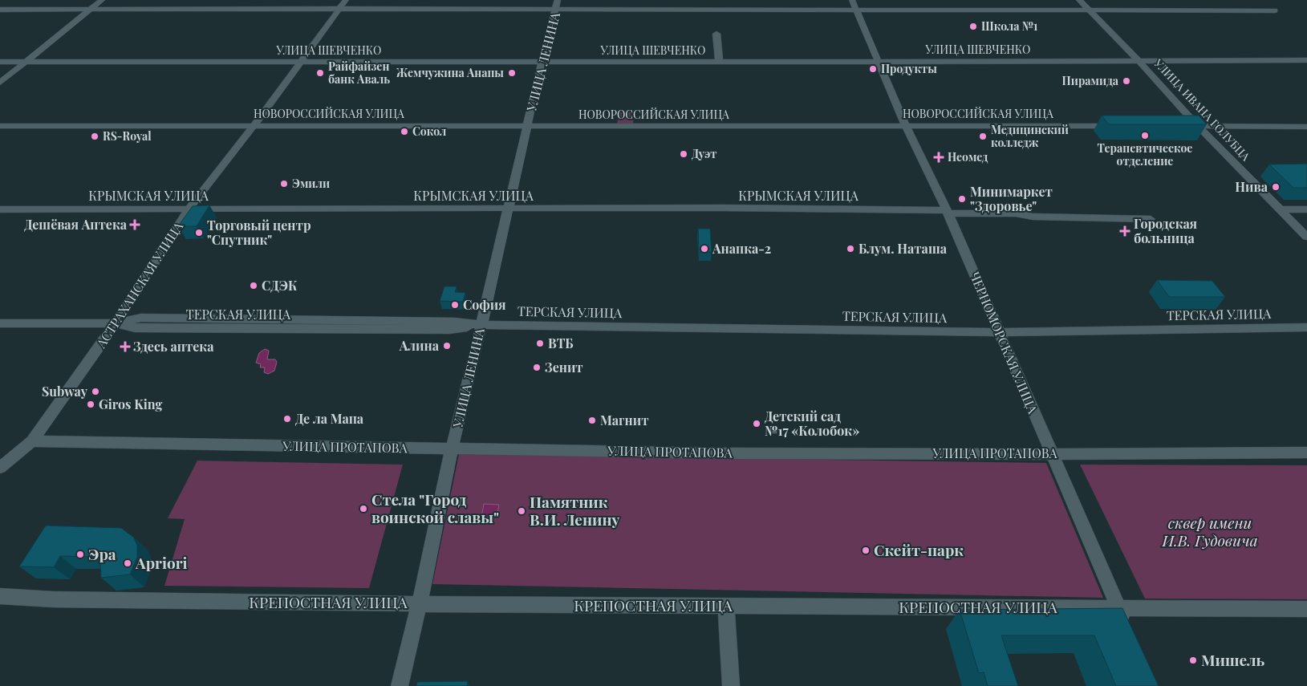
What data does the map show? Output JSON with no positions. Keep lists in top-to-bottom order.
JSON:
{
  "streets": {
    "street": [
      "УЛИЦА ШЕВЧЕНКО",
      "УЛИЦА ЛЕНИНА",
      "УЛИЦА ИВАНА ГОЛУБЦА",
      "НОВОРОССИЙСКАЯ УЛИЦА",
      "КРЫМСКАЯ УЛИЦА",
      "АСТРАХАНСКАЯ УЛИЦА",
      "ТЕРСКАЯ УЛИЦА",
      "ЧЕРНОМОРСКАЯ УЛИЦА",
      "УЛИЦА ПРОТАПОВА",
      "КРЕПОСТНАЯ УЛИЦА"
    ]
  },
  "crossings": [
    ["УЛИЦА ШЕВЧЕНКО", "УЛИЦА ЛЕНИНА"],
    ["УЛИЦА ШЕВЧЕНКО", "УЛИЦА ИВАНА ГОЛУБЦА"],
    ["УЛИЦА ШЕВЧЕНКО", "АСТРАХАНСКАЯ УЛИЦА"],
    ["УЛИЦА ШЕВЧЕНКО", "ЧЕРНОМОРСКАЯ УЛИЦА"],
    ["УЛИЦА ЛЕНИНА", "НОВОРОССИЙСКАЯ УЛИЦА"],
    ["УЛИЦА ЛЕНИНА", "КРЫМСКАЯ УЛИЦА"],
    ["УЛИЦА ЛЕНИНА", "ТЕРСКАЯ УЛИЦА"],
    ["УЛИЦА ЛЕНИНА", "УЛИЦА ПРОТАПОВА"],
    ["УЛИЦА ЛЕНИНА", "КРЕПОСТНАЯ УЛИЦА"],
    ["НОВОРОССИЙСКАЯ УЛИЦА", "АСТРАХАНСКАЯ УЛИЦА"],
    ["НОВОРОССИЙСКАЯ УЛИЦА", "ЧЕРНОМОРСКАЯ УЛИЦА"],
    ["КРЫМСКАЯ УЛИЦА", "АСТРАХАНСКАЯ УЛИЦА"],
    ["КРЫМСКАЯ УЛИЦА", "ЧЕРНОМОРСКАЯ УЛИЦА"],
    ["АСТРАХАНСКАЯ УЛИЦА", "ТЕРСКАЯ УЛИЦА"],
    ["АСТРАХАНСКАЯ УЛИЦА", "УЛИЦА ПРОТАПОВА"],
    ["ТЕРСКАЯ УЛИЦА", "ЧЕРНОМОРСКАЯ УЛИЦА"],
    ["ЧЕРНОМОРСКАЯ УЛИЦА", "УЛИЦА ПРОТАПОВА"],
    ["ЧЕРНОМОРСКАЯ УЛИЦА", "КРЕПОСТНАЯ УЛИЦА"]
  ],
  "parks": ["сквер имени И.В. Гудовича"],
  "places": {
    "other": [
      "Школа №1",
      "Продукты",
      "Райфайзен банк Аваль",
      "Жемчужина Анапы",
      "Пирамида",
      "Сокол",
      "Терапевтическое отделение",
      "RS-Royal",
      "Медицинский колледж",
      "Дуэт",
      "Эмили",
      "Нива",
      "Минимаркет \"Здоровье\"",
      "Торговый центр \"Спутник\"",
      "Анапка-2",
      "Блум. Наташа",
      "СДЭК",
      "София",
      "ВТБ",
      "Алина",
      "Зенит",
      "Subway",
      "Giros King",
      "Де ла Мапа",
      "Магнит",
      "Детский сад №17 «Колобок»",
      "Стела \"Город воинской славы\"",
      "Памятник В.И. Ленину",
      "Скейт-парк",
      "Эра",
      "Apriori",
      "Мишель"
    ],
    "health": [
      "Неомед",
      "Дешёвая Аптека",
      "Городская больница",
      "Здесь аптека"
    ]
  }
}
